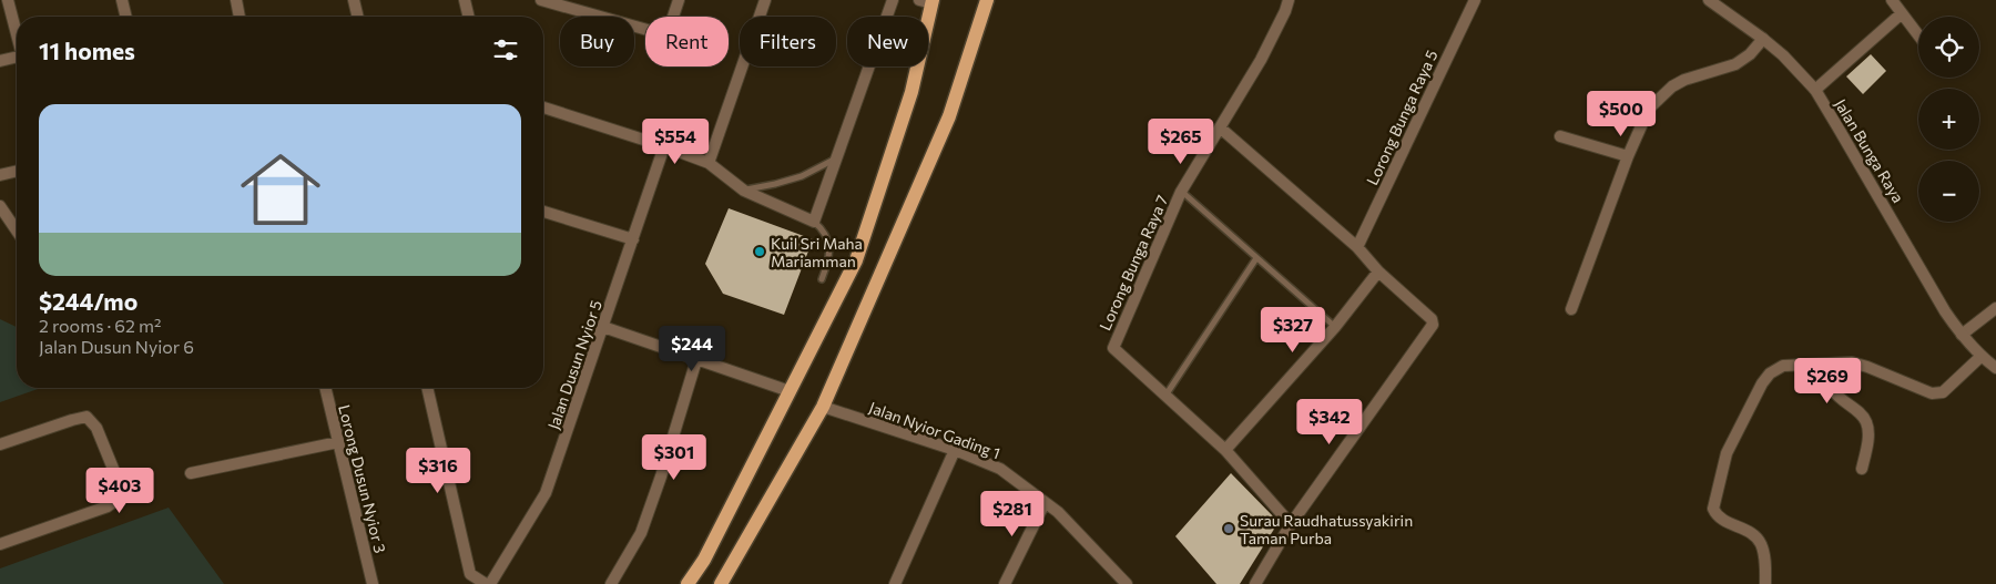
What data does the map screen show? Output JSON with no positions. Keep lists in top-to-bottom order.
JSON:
{
  "streets": {
    "street": [
      "Lorong Bunga Raya 5",
      "Jalan Bunga Raya",
      "Lorong Bunga Raya 7",
      "Jalan Dusun Nyior 5",
      "Jalan Nyior Gading 1",
      "Lorong Dusun Nyior 3"
    ]
  },
  "places": ["Kuil Sri Maha Mariamman", "Surau Raudhatussyakirin Taman Purba"],
  "page": {
    "map_buttons": ["+", "−"],
    "chip": [
      "Buy",
      "Rent",
      "Filters",
      "New"
    ],
    "heading": "11 homes",
    "list": [
      {
        "name": "$244/mo",
        "note": "2 rooms · 62 m² · Jalan Dusun Nyior 6"
      }
    ],
    "price": [
      "$500",
      "$554",
      "$265",
      "$327",
      "$244",
      "$269",
      "$342",
      "$301",
      "$316",
      "$403",
      "$281"
    ]
  }
}
